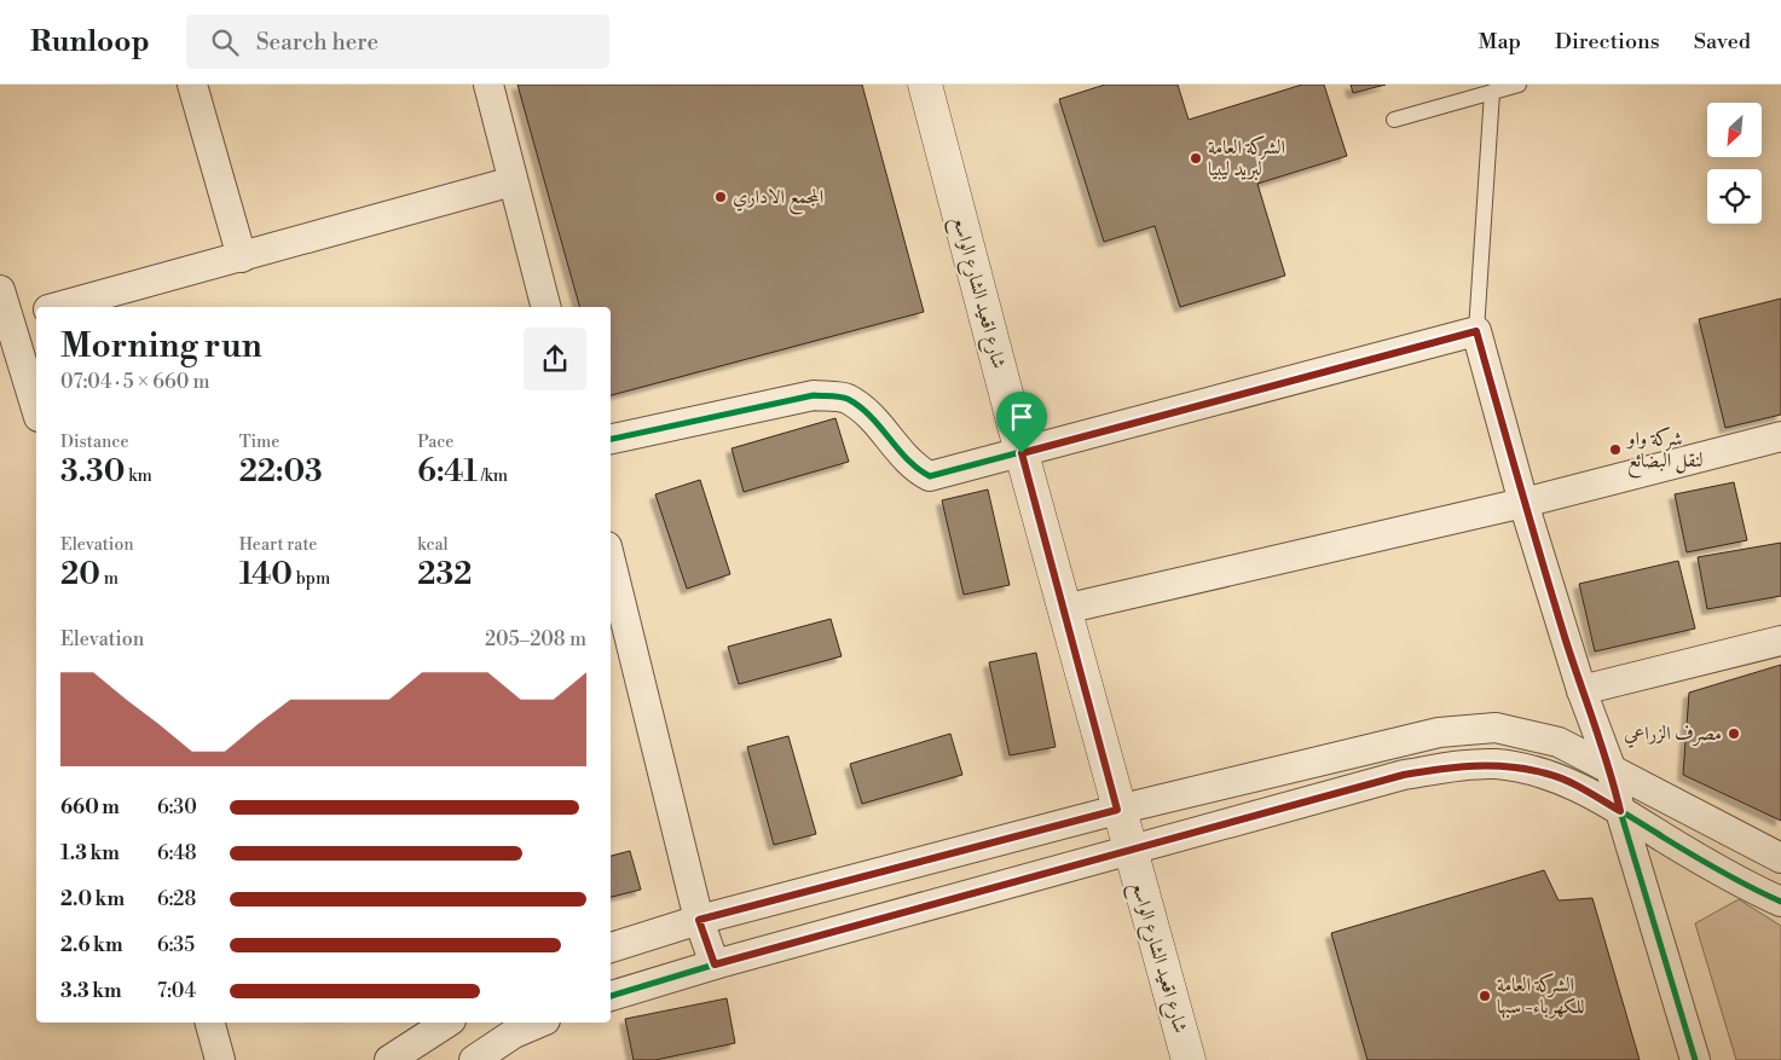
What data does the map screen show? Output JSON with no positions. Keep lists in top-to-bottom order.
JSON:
{
  "streets": {
    "street": ["شارع اقعيد الشارع الواسع"]
  },
  "places": [
    "الشركة العامة لبريد ليبيا",
    "المجمع الاداري",
    "شركة واو لنقل البضائع",
    "مصرف الزراعي",
    "الشركة العامة للكهرباء- سبها"
  ],
  "north": "bottom left",
  "page": {
    "header": "Runloop",
    "search": "Search here",
    "nav": ["Map", "Directions", "Saved"],
    "heading": ["Morning run", "07:04 · 5 × 660 m"],
    "stats": [
      ["Distance", "3.30 km"],
      ["Time", "22:03"],
      ["Pace", "6:41 /km"],
      ["Elevation", "20 m"],
      ["Heart rate", "140 bpm"],
      ["kcal", "232"]
    ],
    "chart": ["Elevation", "205–208 m"],
    "list": [
      {
        "name": "660 m",
        "note": "6:30"
      },
      {
        "name": "1.3 km",
        "note": "6:48"
      },
      {
        "name": "2.0 km",
        "note": "6:28"
      },
      {
        "name": "2.6 km",
        "note": "6:35"
      },
      {
        "name": "3.3 km",
        "note": "7:04"
      }
    ]
  }
}
